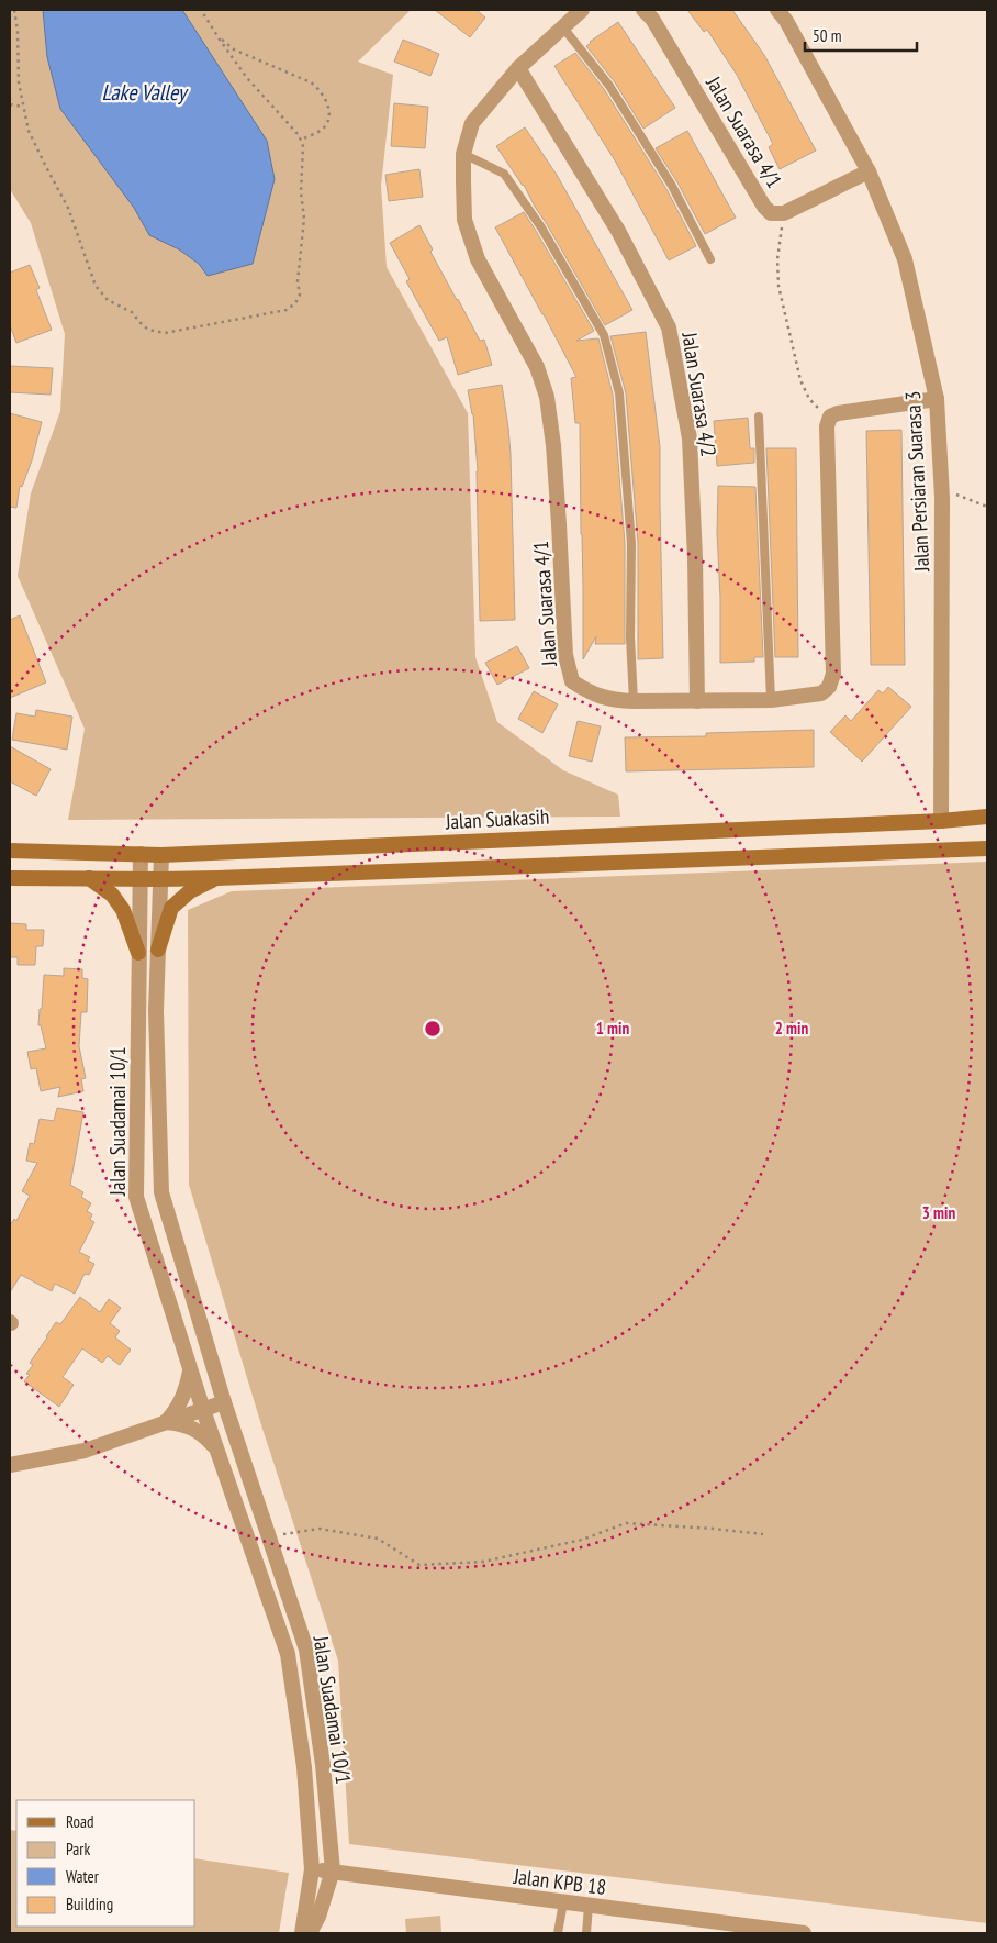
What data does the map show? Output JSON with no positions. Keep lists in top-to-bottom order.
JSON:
{
  "streets": {
    "main road": ["Jalan Suakasih"],
    "street": [
      "Jalan Suarasa 4/1",
      "Jalan Suarasa 4/2",
      "Jalan Persiaran Suarasa 3",
      "Jalan Suadamai 10/1",
      "Jalan KPB 18"
    ]
  },
  "crossings": [
    ["Jalan Suarasa 4/1", "Jalan Suarasa 4/2"],
    ["Jalan Suarasa 4/1", "Jalan Persiaran Suarasa 3"],
    ["Jalan Persiaran Suarasa 3", "Jalan Suakasih"],
    ["Jalan Suakasih", "Jalan Suadamai 10/1"],
    ["Jalan Suadamai 10/1", "Jalan KPB 18"]
  ],
  "water": ["Lake Valley"],
  "legend": [
    "Road",
    "Park",
    "Water",
    "Building"
  ],
  "scale_bar": "50 m",
  "rings": ["1 min", "2 min", "3 min"]
}
